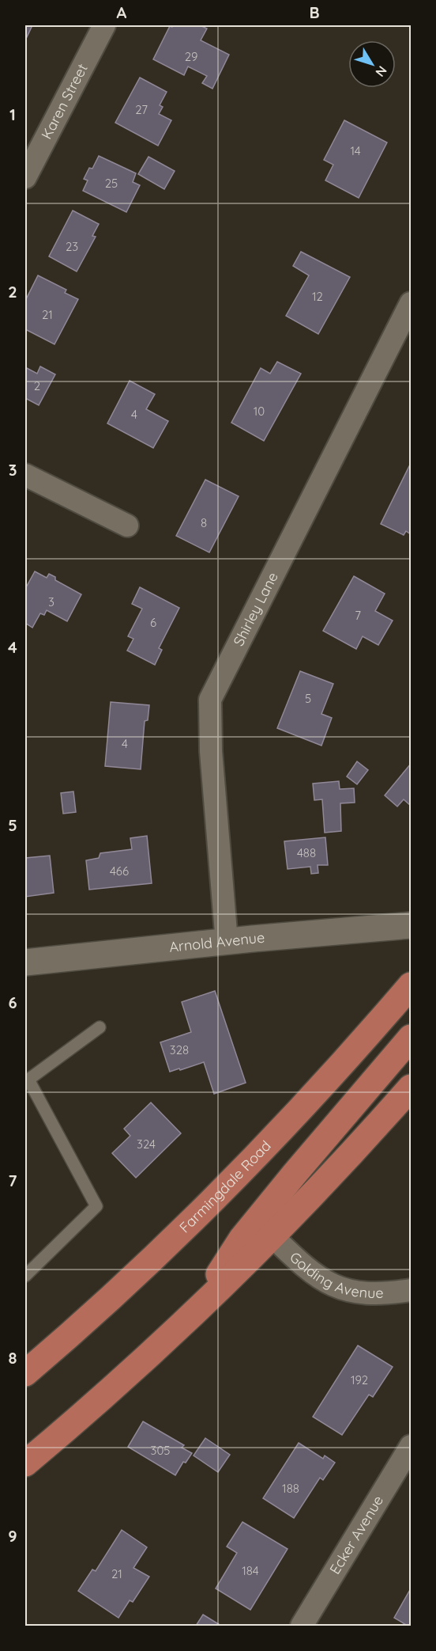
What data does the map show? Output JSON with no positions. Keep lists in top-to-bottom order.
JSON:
{
  "streets": {
    "main road": ["Farmingdale Road"],
    "street": [
      "Karen Street",
      "Shirley Lane",
      "Arnold Avenue",
      "Golding Avenue",
      "Ecker Avenue"
    ]
  },
  "crossings": [
    ["Shirley Lane", "Arnold Avenue"]
  ],
  "house_numbers": [
    "29",
    "27",
    "14",
    "25",
    "23",
    "12",
    "21",
    "2",
    "10",
    "4",
    "8",
    "3",
    "7",
    "6",
    "5",
    "4",
    "488",
    "466",
    "328",
    "324",
    "192",
    "305",
    "188",
    "184",
    "21"
  ],
  "north": "bottom right",
  "grid": {
    "columns": ["A", "B"],
    "rows": [
      "1",
      "2",
      "3",
      "4",
      "5",
      "6",
      "7",
      "8",
      "9"
    ]
  }
}
